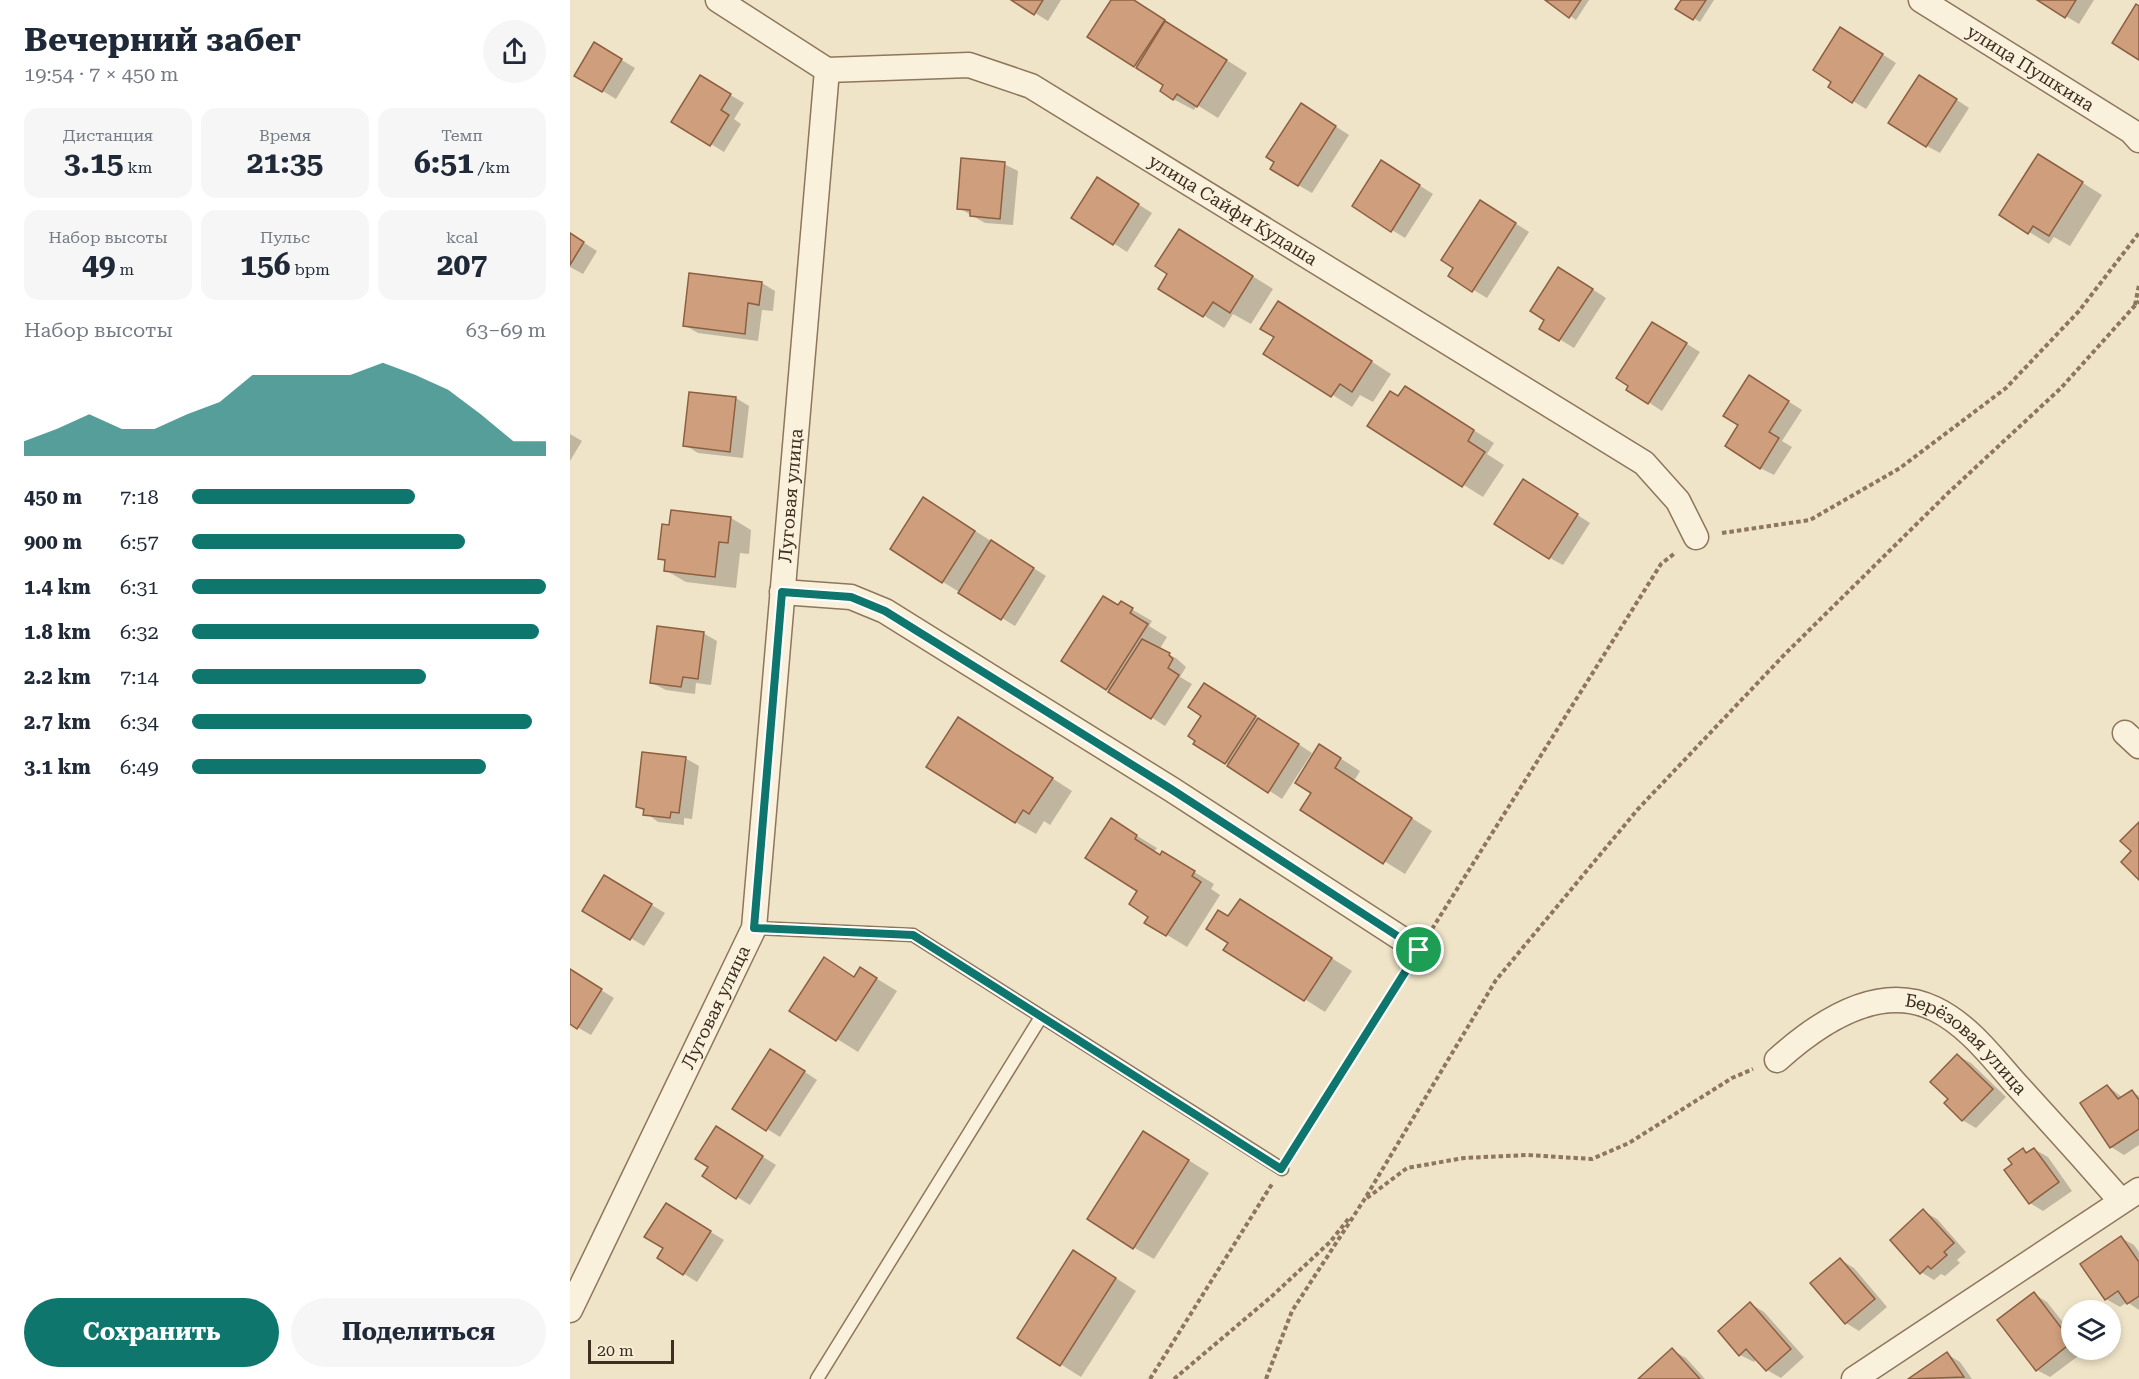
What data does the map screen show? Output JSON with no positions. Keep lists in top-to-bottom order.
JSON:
{
  "streets": {
    "street": [
      "улица Пушкина",
      "улица Сайфи Кудаша",
      "Луговая улица",
      "Берёзовая улица"
    ]
  },
  "crossings": [
    ["улица Сайфи Кудаша", "Луговая улица"]
  ],
  "scale_bar": "20 m",
  "page": {
    "heading": ["Вечерний забег", "19:54 · 7 × 450 m"],
    "stats": [
      ["Дистанция", "3.15 km"],
      ["Время", "21:35"],
      ["Темп", "6:51 /km"],
      ["Набор высоты", "49 m"],
      ["Пульс", "156 bpm"],
      ["kcal", "207"]
    ],
    "chart": ["Набор высоты", "63–69 m"],
    "list": [
      {
        "name": "450 m",
        "note": "7:18"
      },
      {
        "name": "900 m",
        "note": "6:57"
      },
      {
        "name": "1.4 km",
        "note": "6:31"
      },
      {
        "name": "1.8 km",
        "note": "6:32"
      },
      {
        "name": "2.2 km",
        "note": "7:14"
      },
      {
        "name": "2.7 km",
        "note": "6:34"
      },
      {
        "name": "3.1 km",
        "note": "6:49"
      }
    ],
    "buttons": ["Сохранить", "Поделиться"],
    "scale": "20 m"
  }
}
